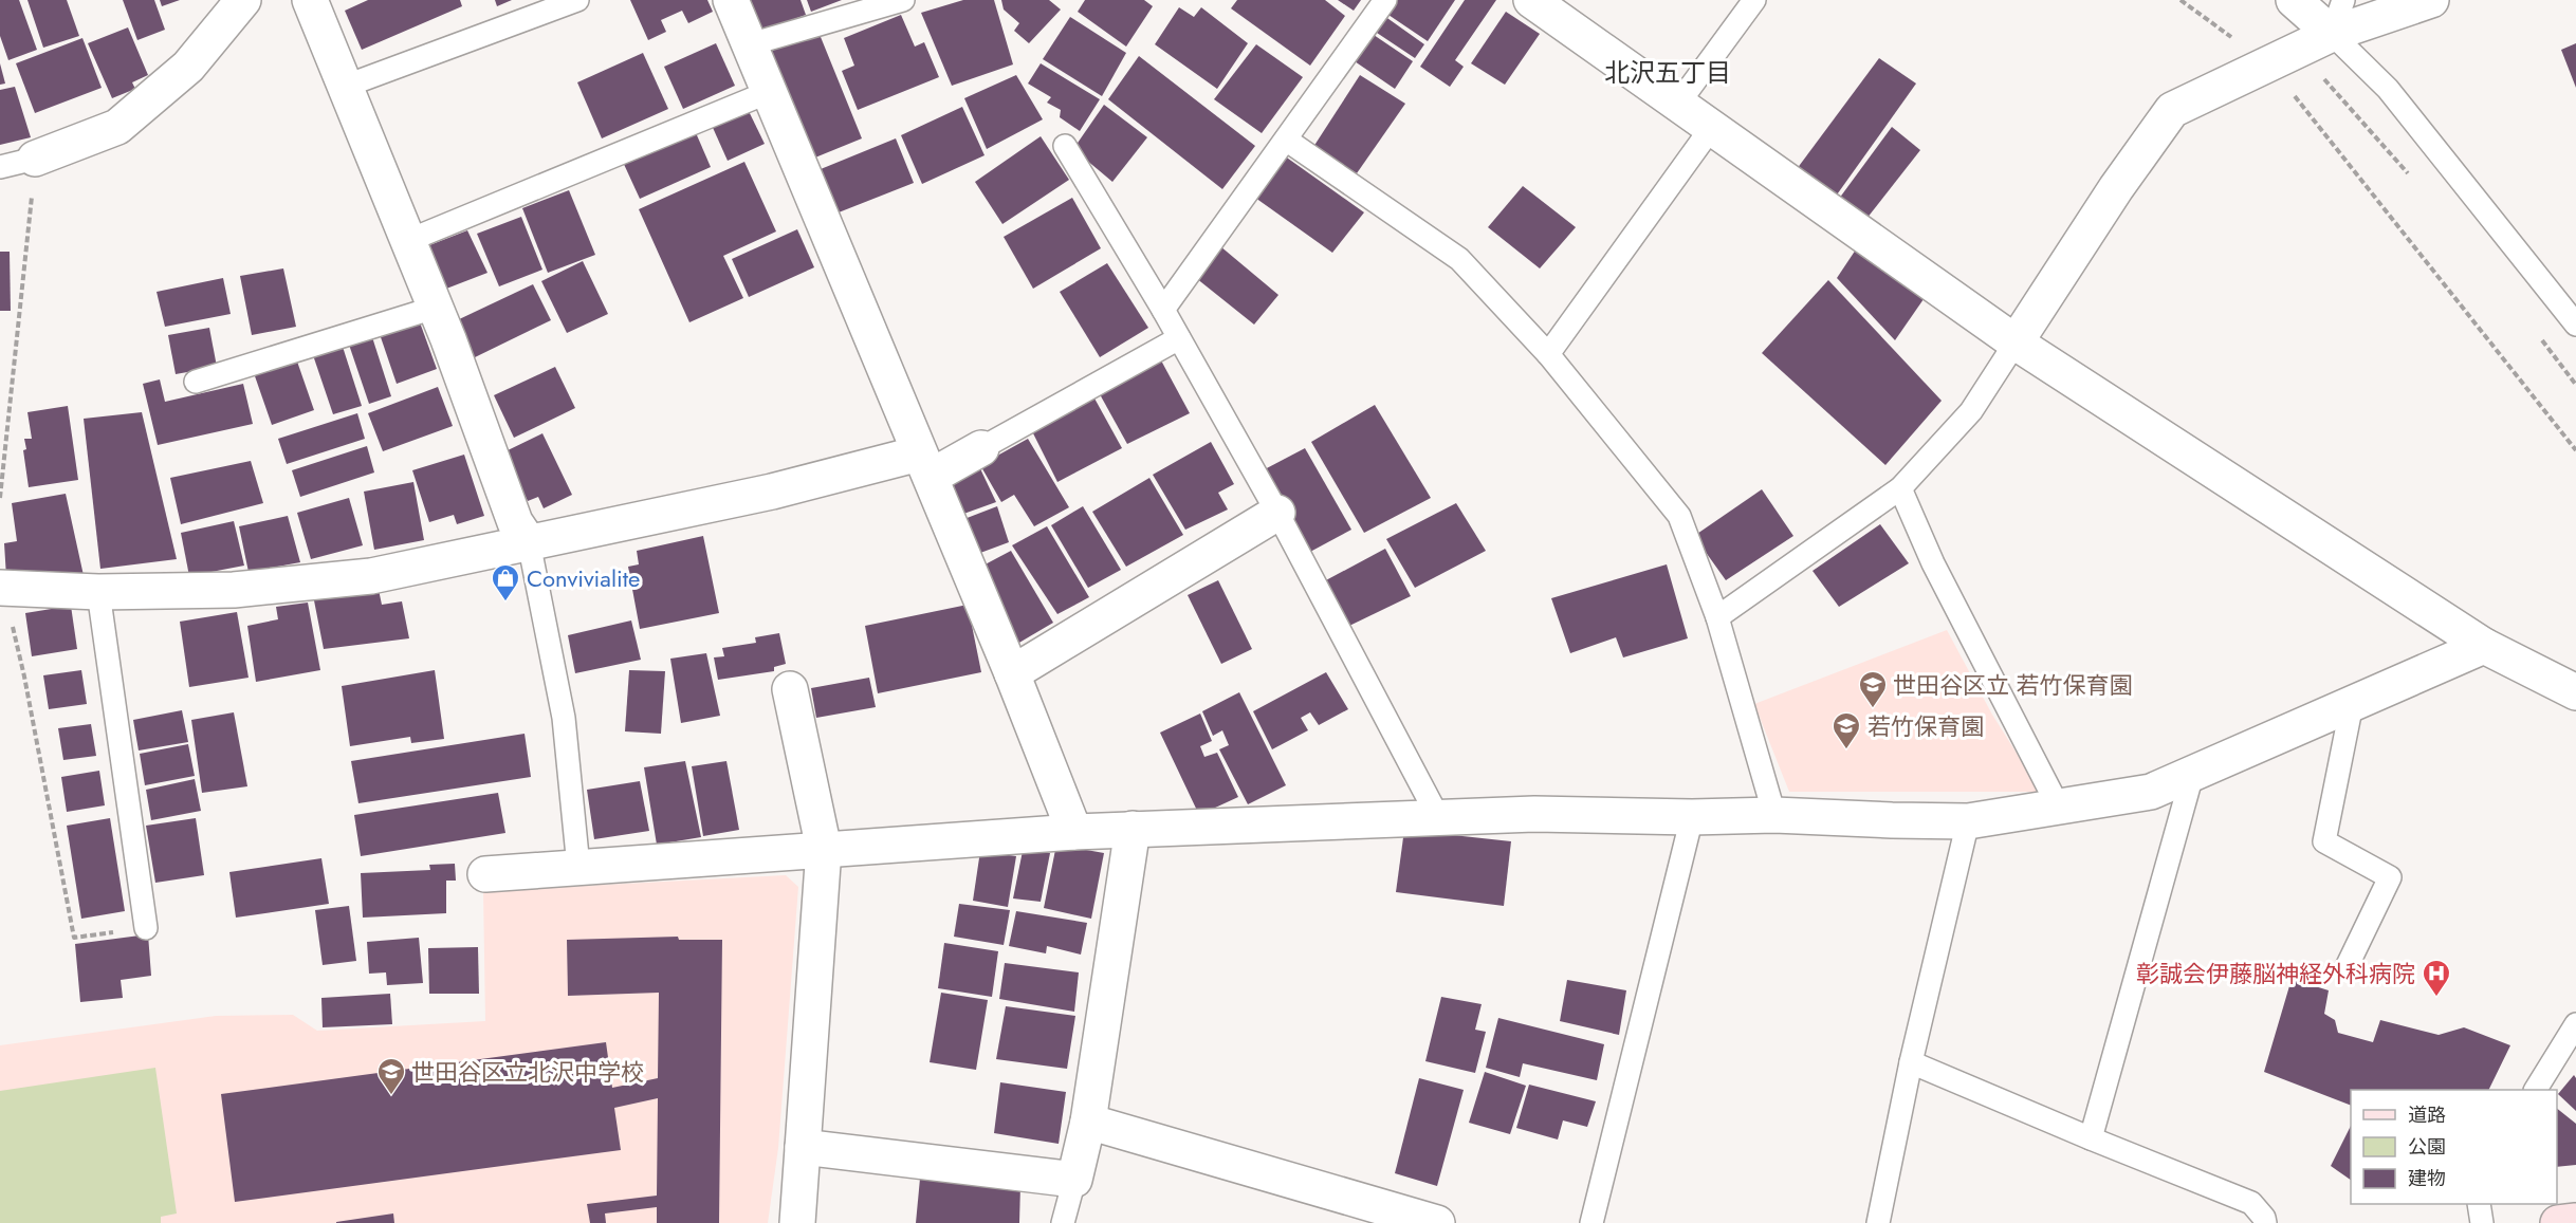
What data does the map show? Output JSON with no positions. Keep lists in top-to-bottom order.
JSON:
{
  "districts": ["北沢五丁目"],
  "places": {
    "shop": ["Convivialite"],
    "school or university": ["世田谷区立 若竹保育園", "若竹保育園", "世田谷区立北沢中学校"],
    "hospital": ["彰誠会伊藤脳神経外科病院"]
  },
  "legend": ["道路", "公園", "建物"]
}
